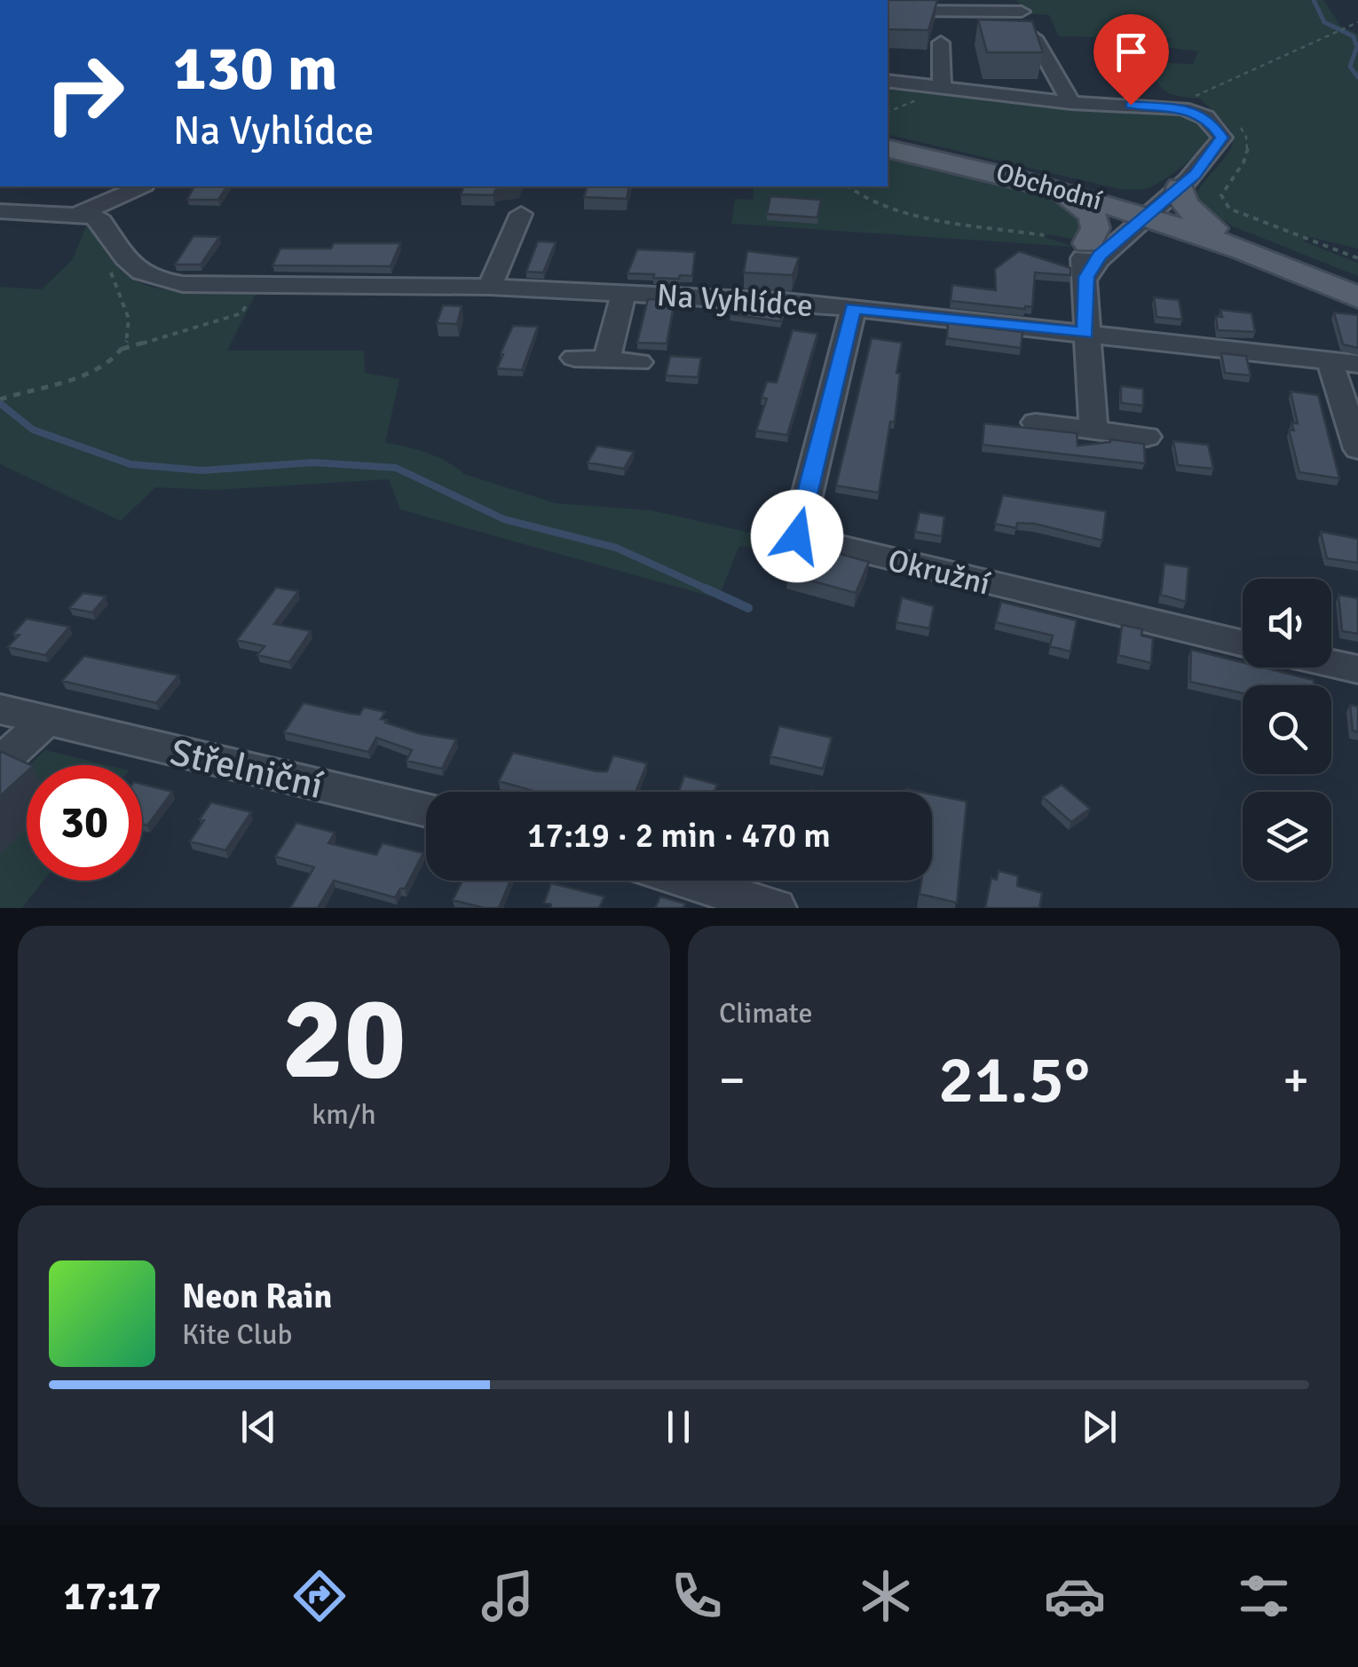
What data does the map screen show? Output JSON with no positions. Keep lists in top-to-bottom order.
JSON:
{
  "streets": {
    "main road": ["Obchodní"],
    "street": ["Na Vyhlídce", "Okružní", "Střelniční"]
  },
  "crossings": [
    ["Na Vyhlídce", "Okružní"]
  ],
  "page": {
    "turn": ["130 m", "Na Vyhlídce"],
    "limit": "30",
    "trip": "17:19 · 2 min · 470 m",
    "tile": [
      ["20", "km/h"],
      "Climate"
    ],
    "heat": ["−", "21.5°", "+"],
    "song": ["Neon Rain", "Kite Club"],
    "tabs": "17:17"
  }
}
